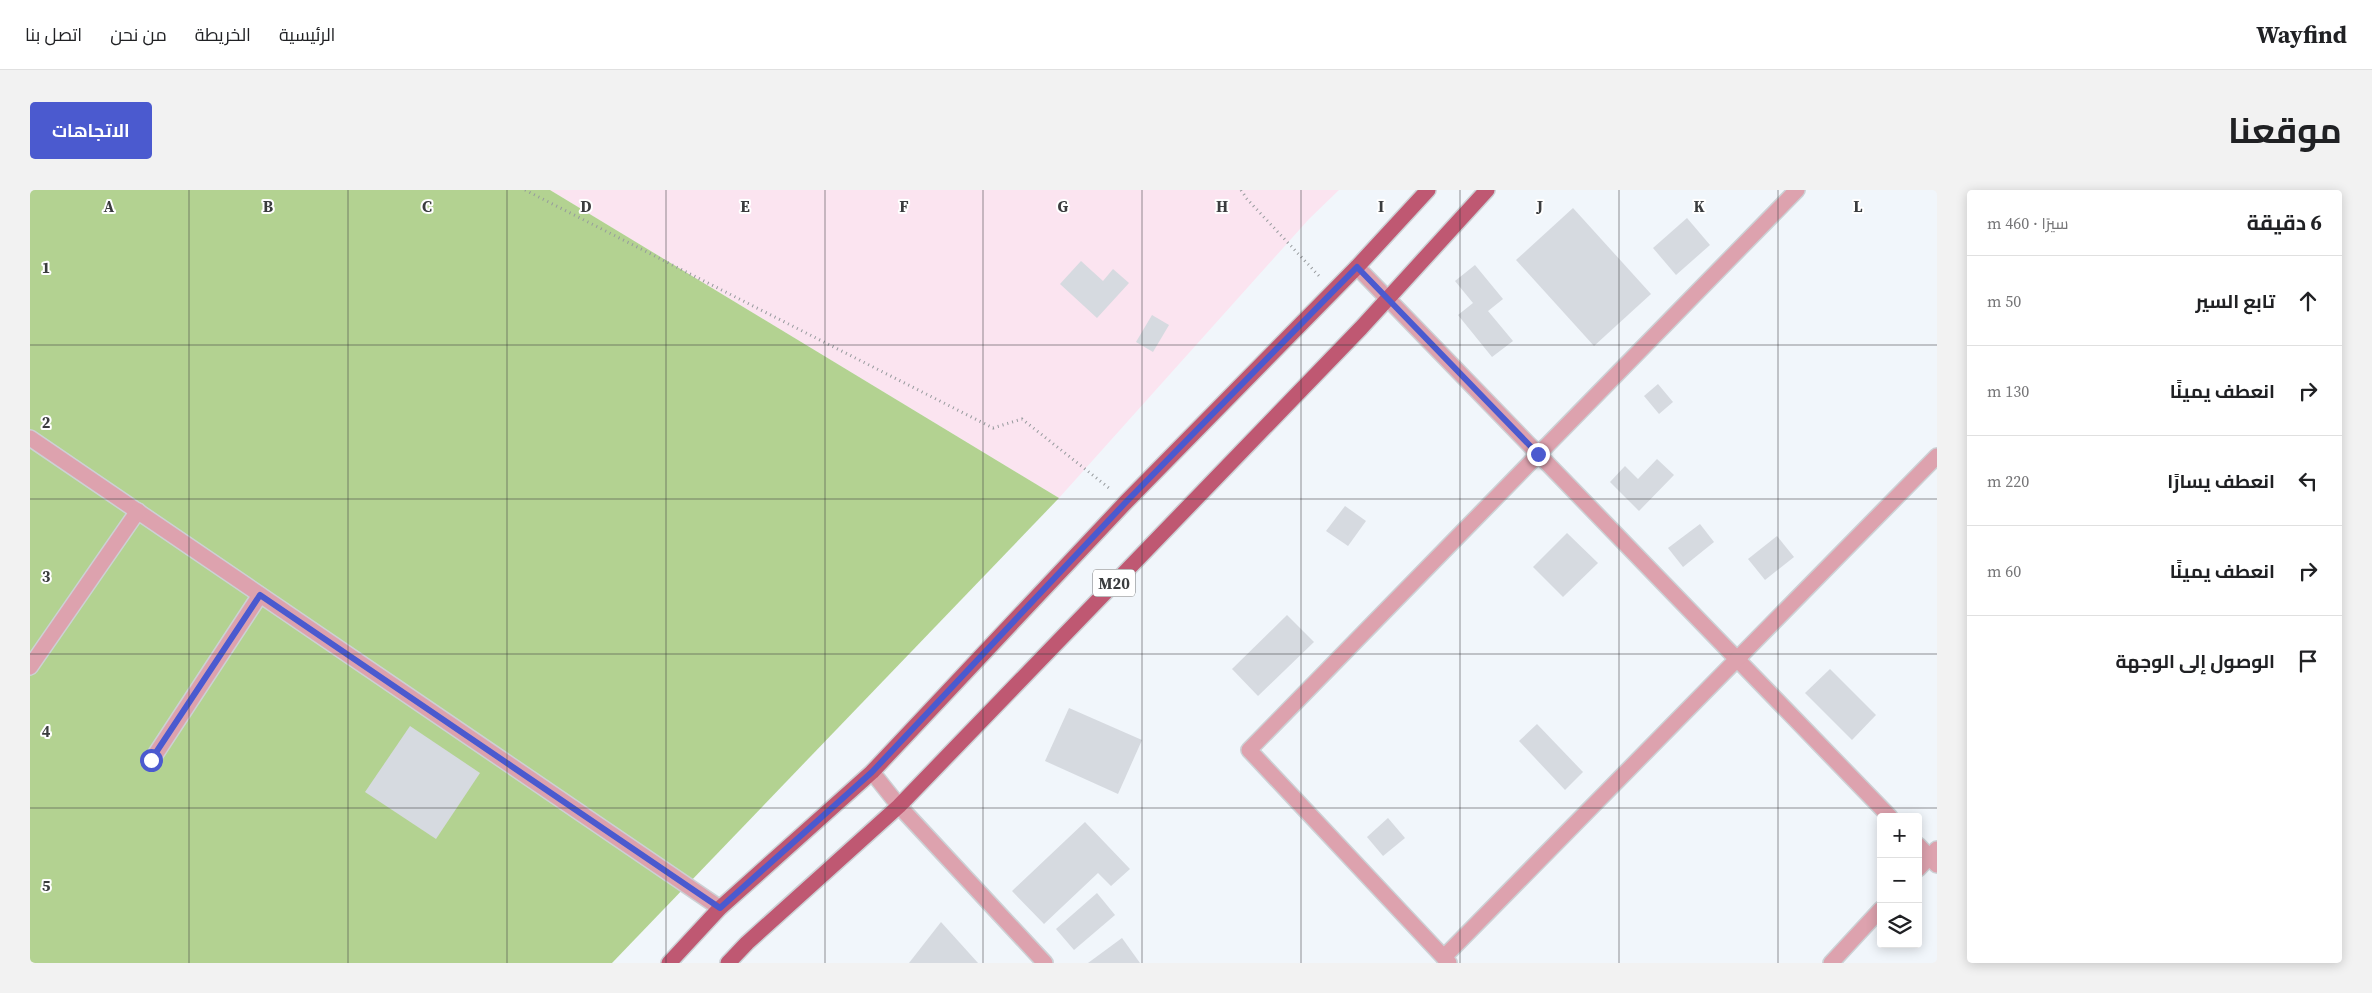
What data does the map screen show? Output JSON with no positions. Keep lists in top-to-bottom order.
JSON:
{
  "streets": {
    "main road": ["M20"]
  },
  "page": {
    "header": "Wayfind",
    "nav": [
      "الرئيسية",
      "الخريطة",
      "من نحن",
      "اتصل بنا"
    ],
    "title": "موقعنا",
    "buttons": "الاتجاهات",
    "heading": ["6 دقيقة", "سيرًا · 460 m"],
    "list": [
      ["تابع السير", "50 m"],
      ["انعطف يمينًا", "130 m"],
      ["انعطف يسارًا", "220 m"],
      ["انعطف يمينًا", "60 m"],
      "الوصول إلى الوجهة"
    ],
    "map_buttons": ["+", "−"]
  },
  "grid": {
    "columns": [
      "A",
      "B",
      "C",
      "D",
      "E",
      "F",
      "G",
      "H",
      "I",
      "J",
      "K",
      "L"
    ],
    "rows": [
      "1",
      "2",
      "3",
      "4",
      "5"
    ]
  }
}
